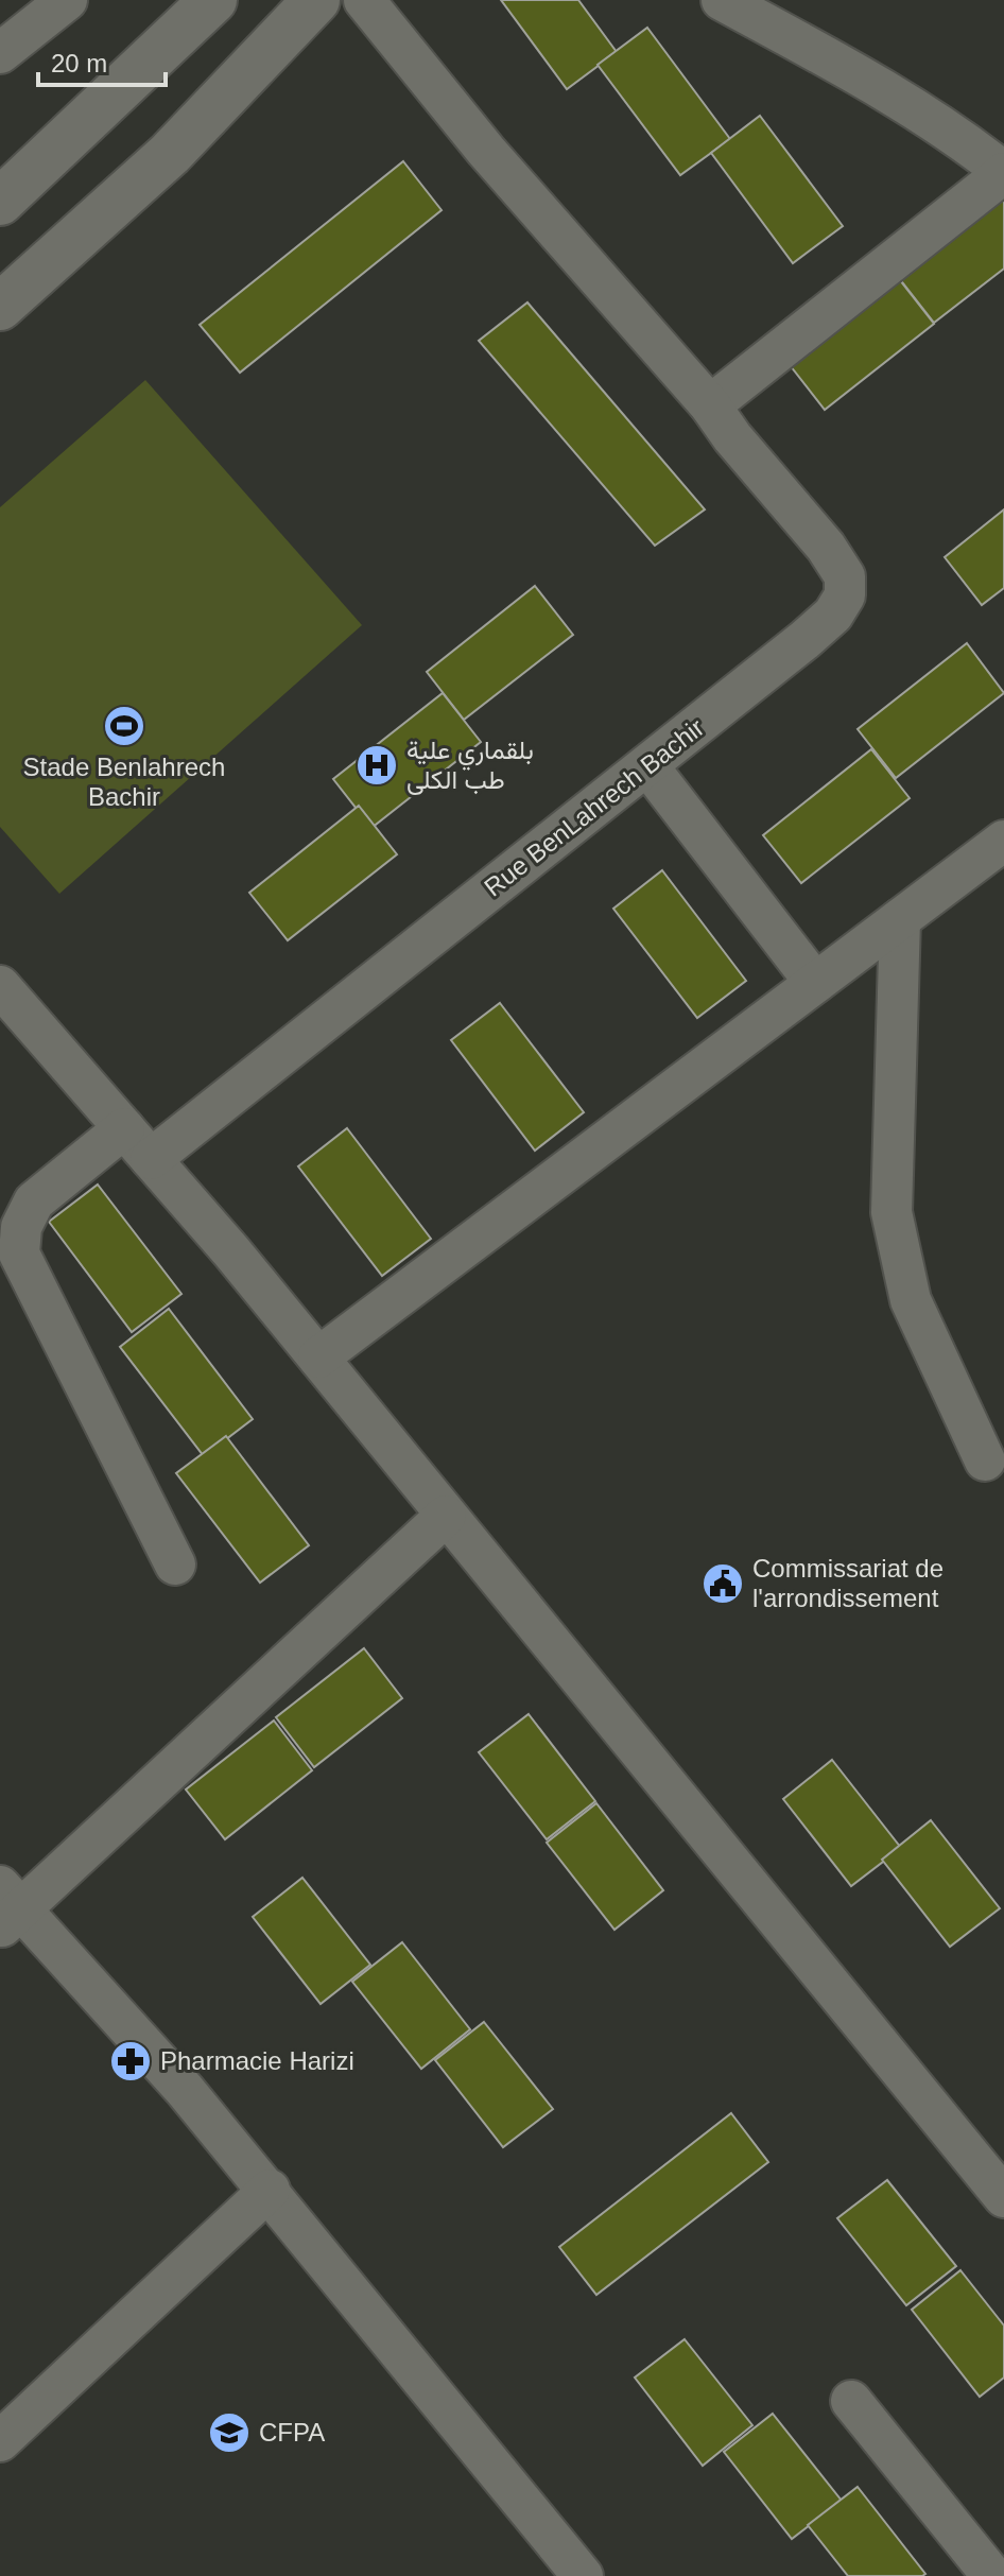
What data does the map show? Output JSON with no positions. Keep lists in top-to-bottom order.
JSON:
{
  "streets": {
    "street": ["Rue BenLahrech Bachir"]
  },
  "places": {
    "sports": ["Stade Benlahrech Bachir"],
    "hospital": ["بلقماري علية طب الكلى"],
    "public building": ["Commissariat de l'arrondissement"],
    "pharmacy": ["Pharmacie Harizi"],
    "school or university": ["CFPA"]
  },
  "scale_bar": "20 m"
}
